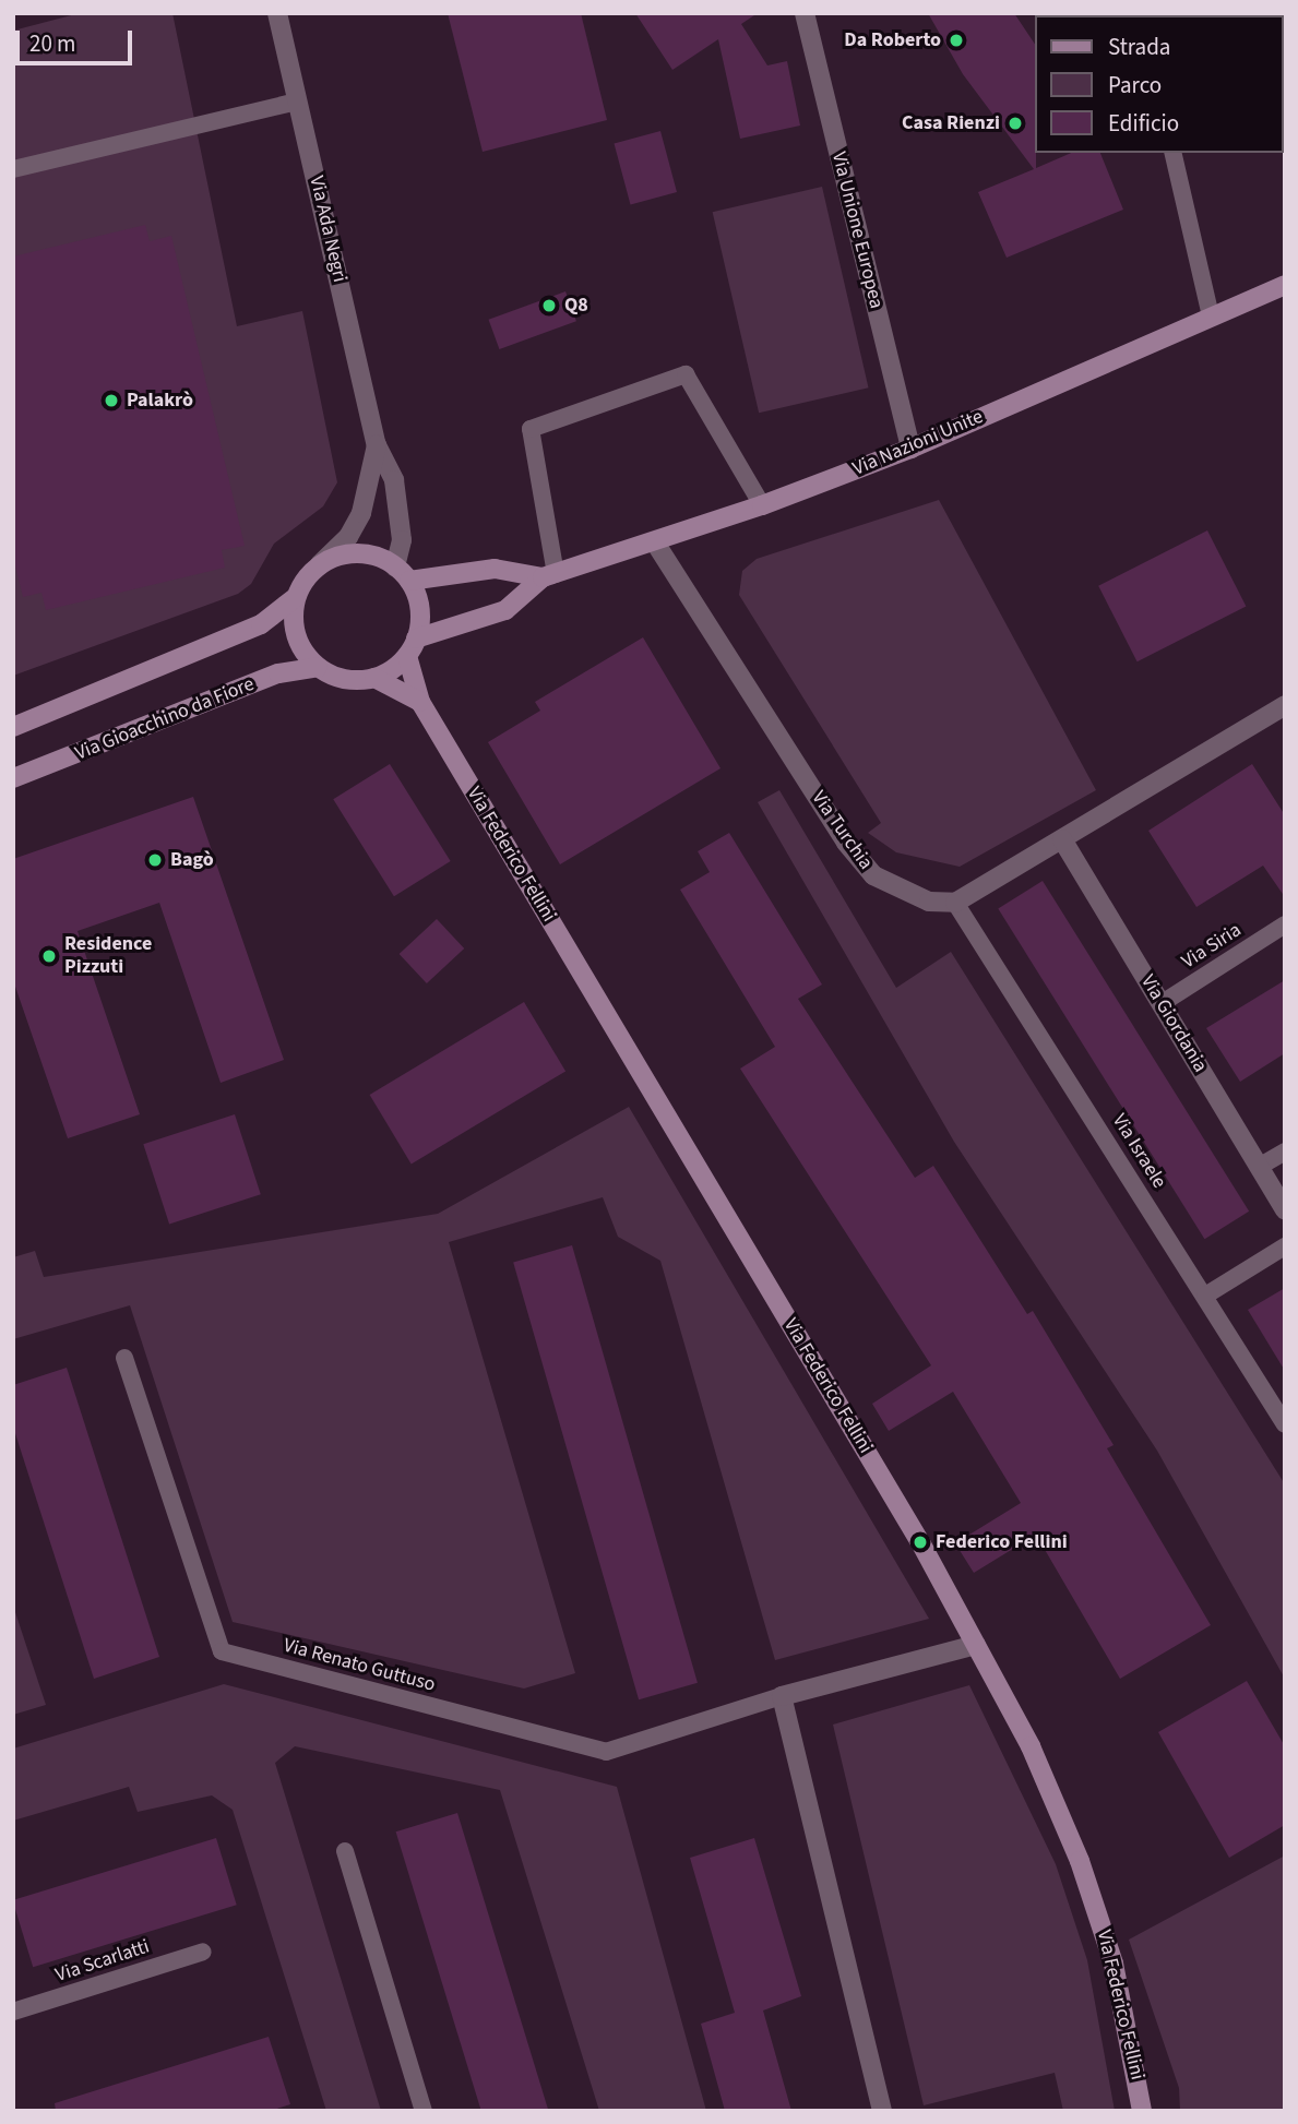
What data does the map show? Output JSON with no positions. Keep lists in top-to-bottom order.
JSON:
{
  "streets": {
    "street": [
      "Via Ada Negri",
      "Via Unione Europea",
      "Via Nazioni Unite",
      "Via Gioacchino da Fiore",
      "Via Turchia",
      "Via Federico Fellini",
      "Via Giordania"
    ],
    "lane": [
      "Via Siria",
      "Via Israele",
      "Via Renato Guttuso",
      "Via Scarlatti"
    ]
  },
  "crossings": [
    ["Via Ada Negri", "Via Nazioni Unite"],
    ["Via Ada Negri", "Via Gioacchino da Fiore"],
    ["Via Ada Negri", "Via Federico Fellini"],
    ["Via Unione Europea", "Via Nazioni Unite"],
    ["Via Nazioni Unite", "Via Gioacchino da Fiore"],
    ["Via Nazioni Unite", "Via Turchia"],
    ["Via Nazioni Unite", "Via Federico Fellini"],
    ["Via Gioacchino da Fiore", "Via Federico Fellini"],
    ["Via Turchia", "Via Israele"],
    ["Via Siria", "Via Giordania"]
  ],
  "places": [
    "Da Roberto",
    "Casa Rienzi",
    "Q8",
    "Palakrò",
    "Bagò",
    "Residence Pizzuti",
    "Federico Fellini"
  ],
  "legend": ["Strada", "Parco", "Edificio"],
  "scale_bar": "20 m"
}
